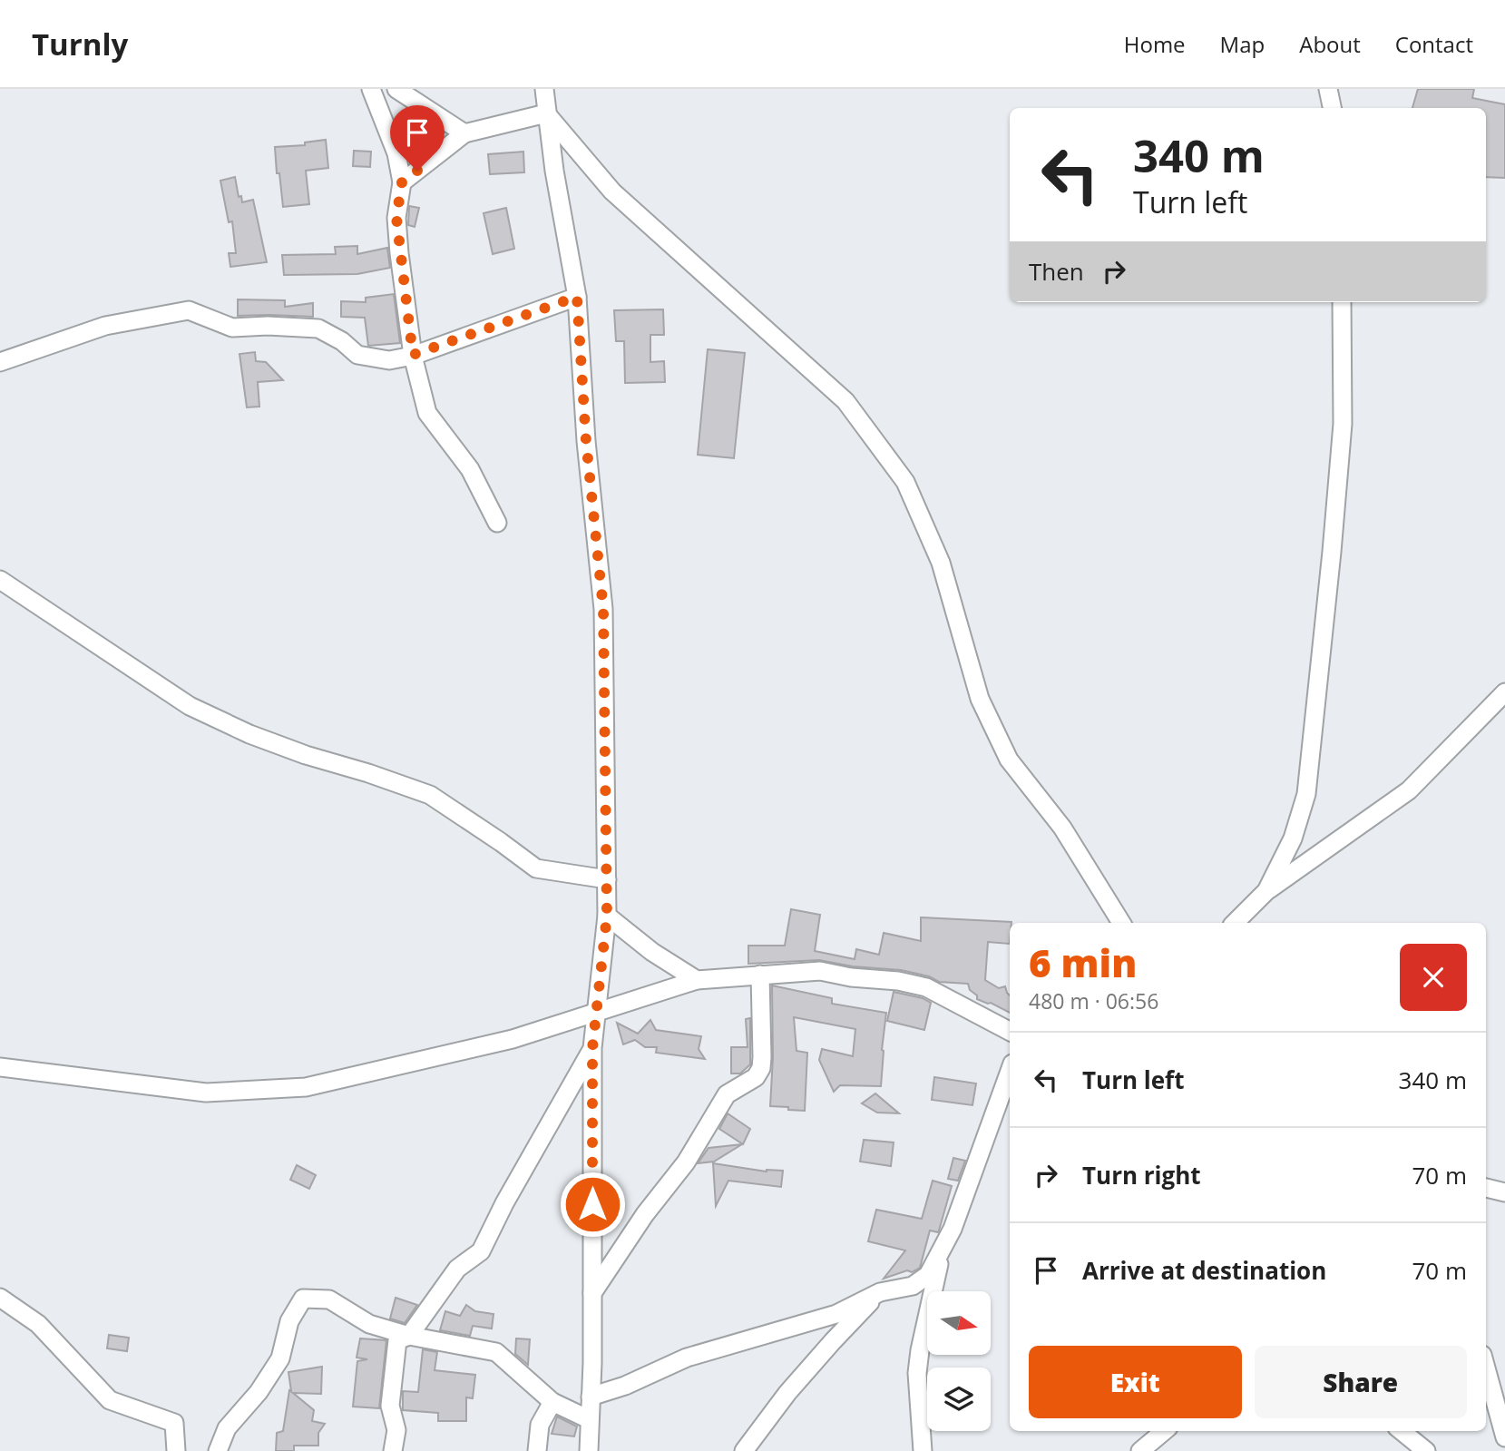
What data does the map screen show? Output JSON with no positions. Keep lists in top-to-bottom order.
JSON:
{
  "north": "right",
  "page": {
    "header": "Turnly",
    "nav": [
      "Home",
      "Map",
      "About",
      "Contact"
    ],
    "turn": ["340 m", "Turn left"],
    "then": "Then",
    "heading": ["6 min", "480 m · 06:56"],
    "list": [
      {
        "name": "Turn left",
        "value": "340 m"
      },
      {
        "name": "Turn right",
        "value": "70 m"
      },
      {
        "name": "Arrive at destination",
        "value": "70 m"
      }
    ],
    "buttons": ["Exit", "Share"]
  }
}
